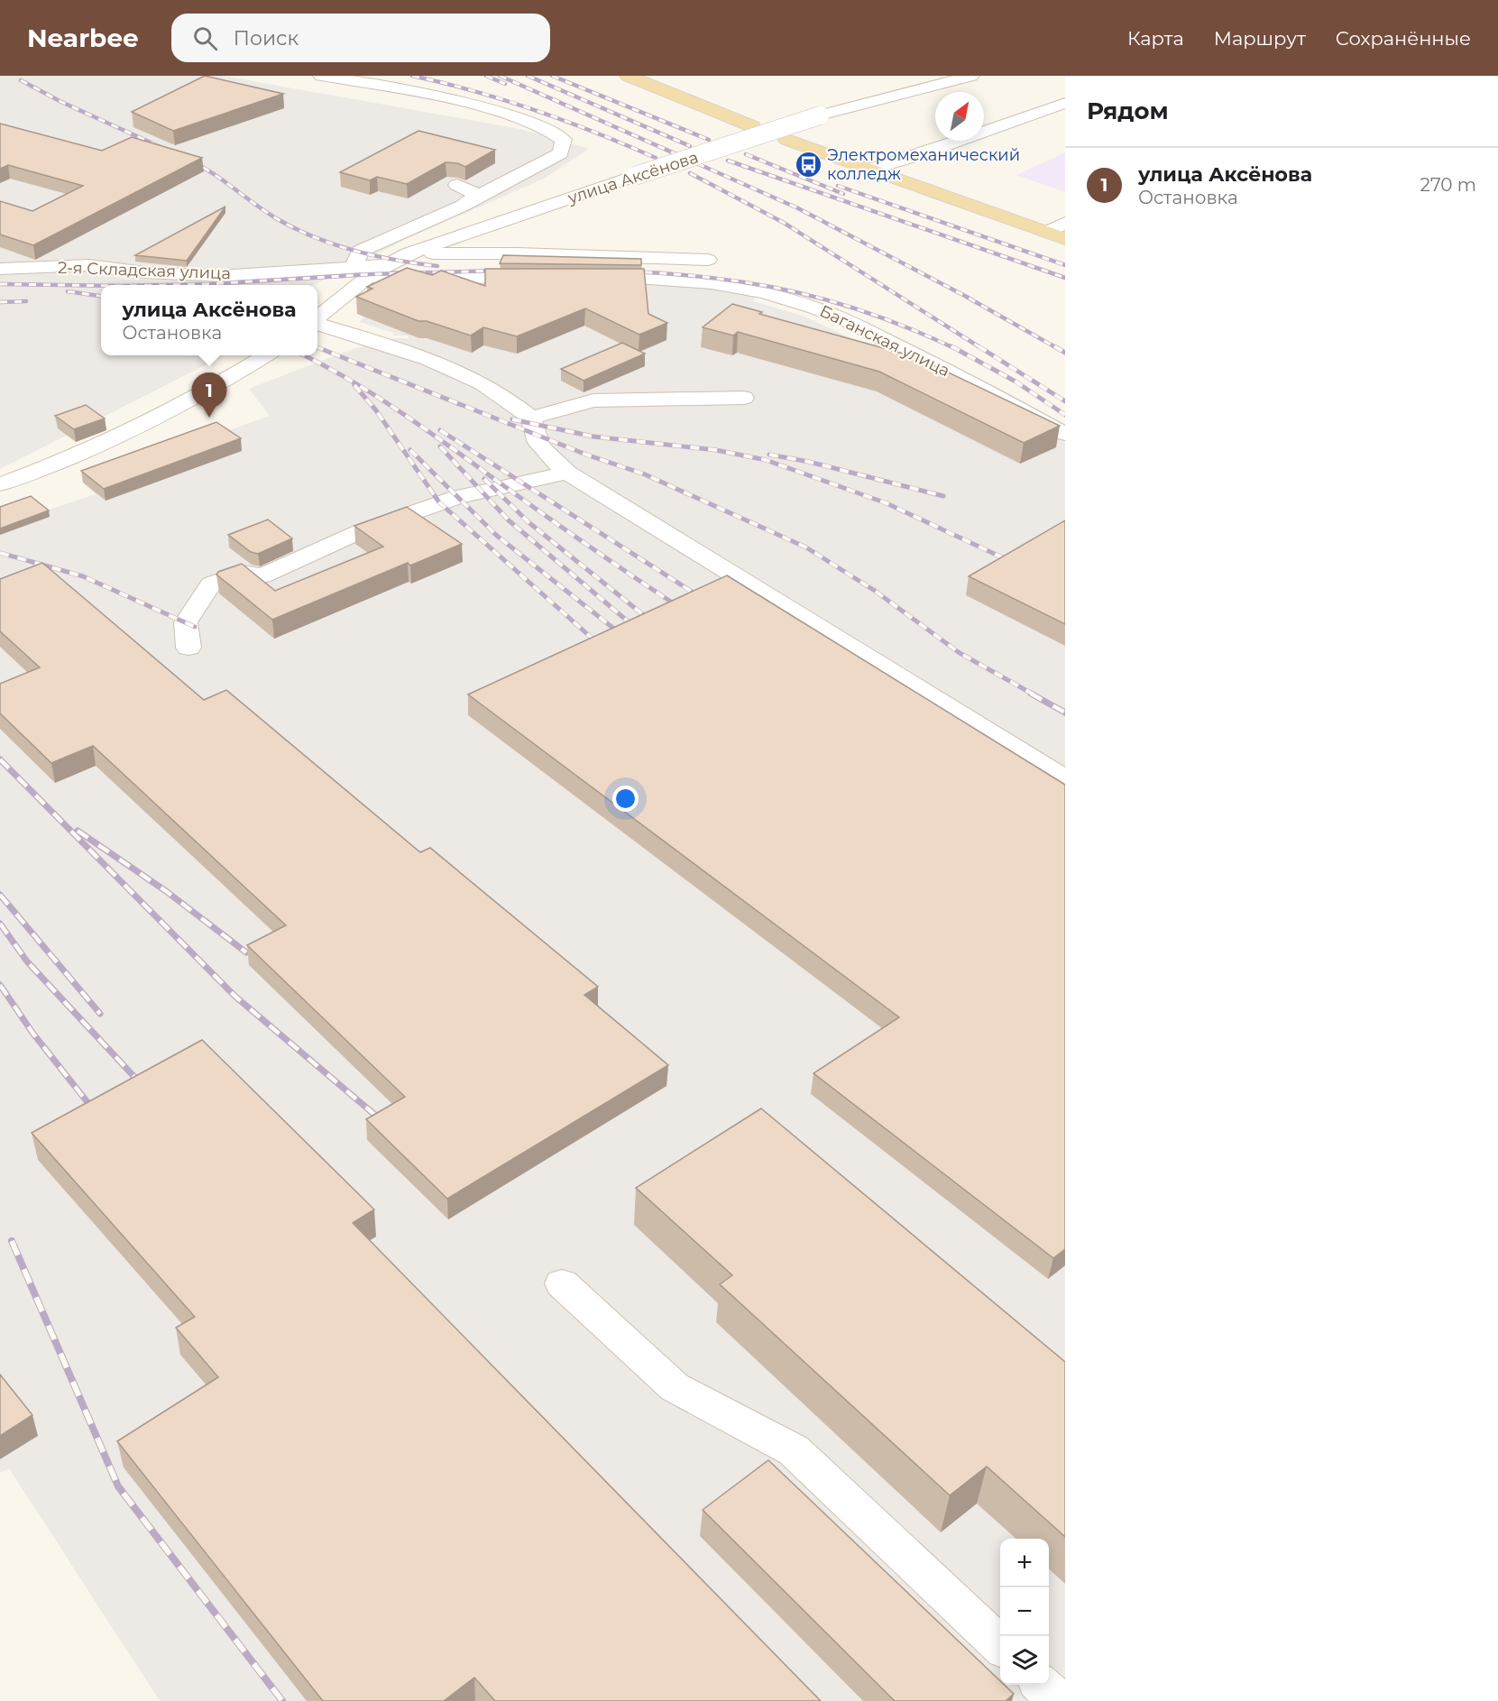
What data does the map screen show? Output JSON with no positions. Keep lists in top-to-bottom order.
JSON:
{
  "streets": {
    "street": ["улица Аксёнова", "2-я Складская улица", "Баганская улица"]
  },
  "crossings": [
    ["улица Аксёнова", "2-я Складская улица"]
  ],
  "places": {
    "bus stop": ["Электромеханический колледж"]
  },
  "north": "top right",
  "page": {
    "header": "Nearbee",
    "search": "Поиск",
    "nav": ["Карта", "Маршрут", "Сохранённые"],
    "heading": "Рядом",
    "list": [
      {
        "mark": "1",
        "name": "улица Аксёнова",
        "note": "Остановка",
        "value": "270 m"
      }
    ],
    "popup": ["улица Аксёнова", "Остановка"],
    "pins": "1",
    "map_buttons": ["+", "−"]
  }
}
